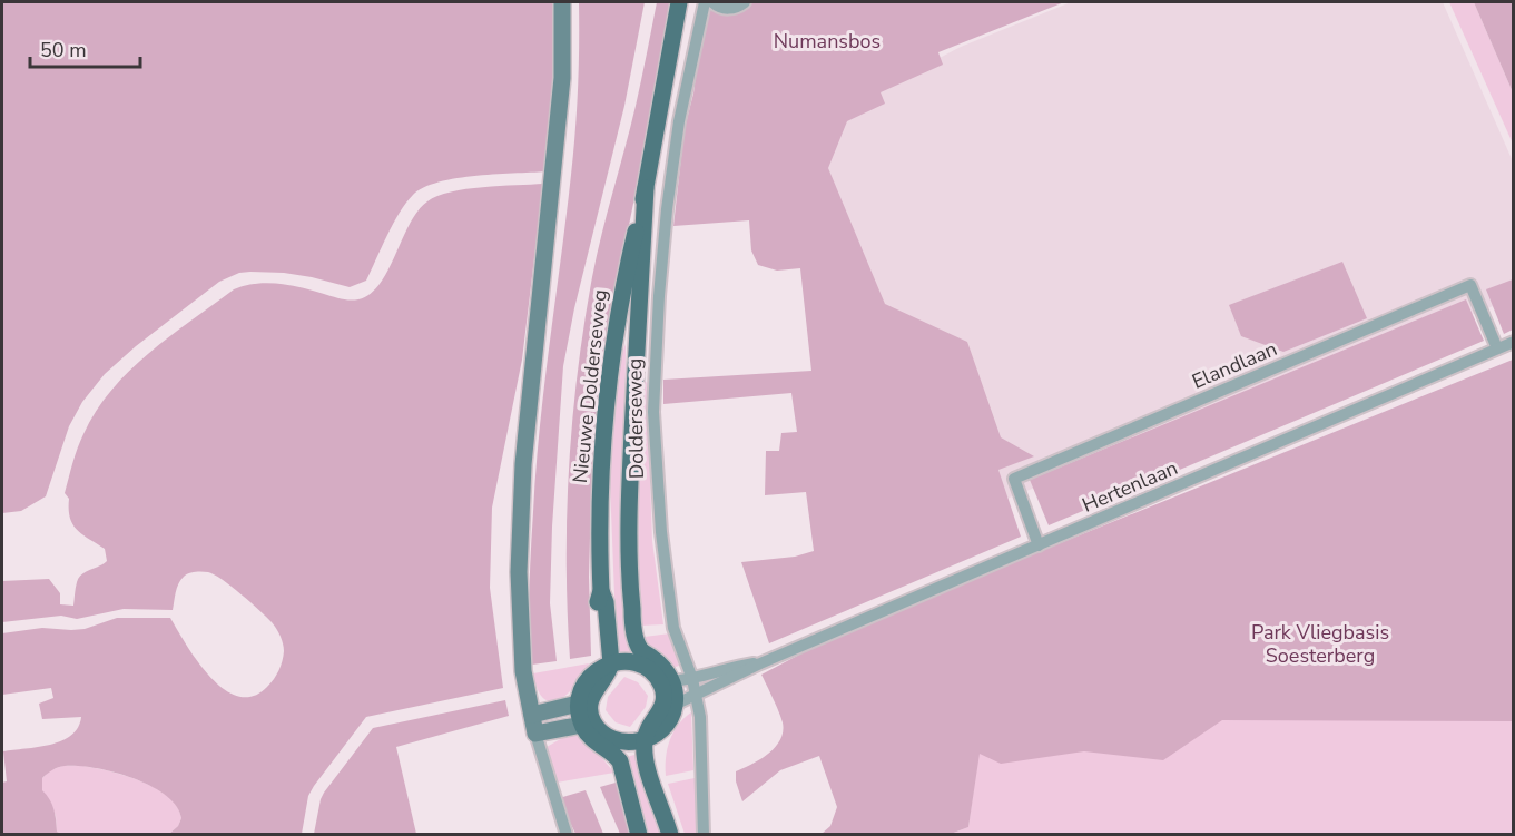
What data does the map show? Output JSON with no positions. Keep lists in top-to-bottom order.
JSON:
{
  "streets": {
    "main road": ["Nieuwe Dolderseweg"],
    "street": ["Elandlaan", "Dolderseweg", "Hertenlaan"]
  },
  "crossings": [
    ["Elandlaan", "Hertenlaan"],
    ["Nieuwe Dolderseweg", "Hertenlaan"],
    ["Dolderseweg", "Hertenlaan"]
  ],
  "parks": ["Numansbos", "Park Vliegbasis Soesterberg"],
  "scale_bar": "50 m"
}
